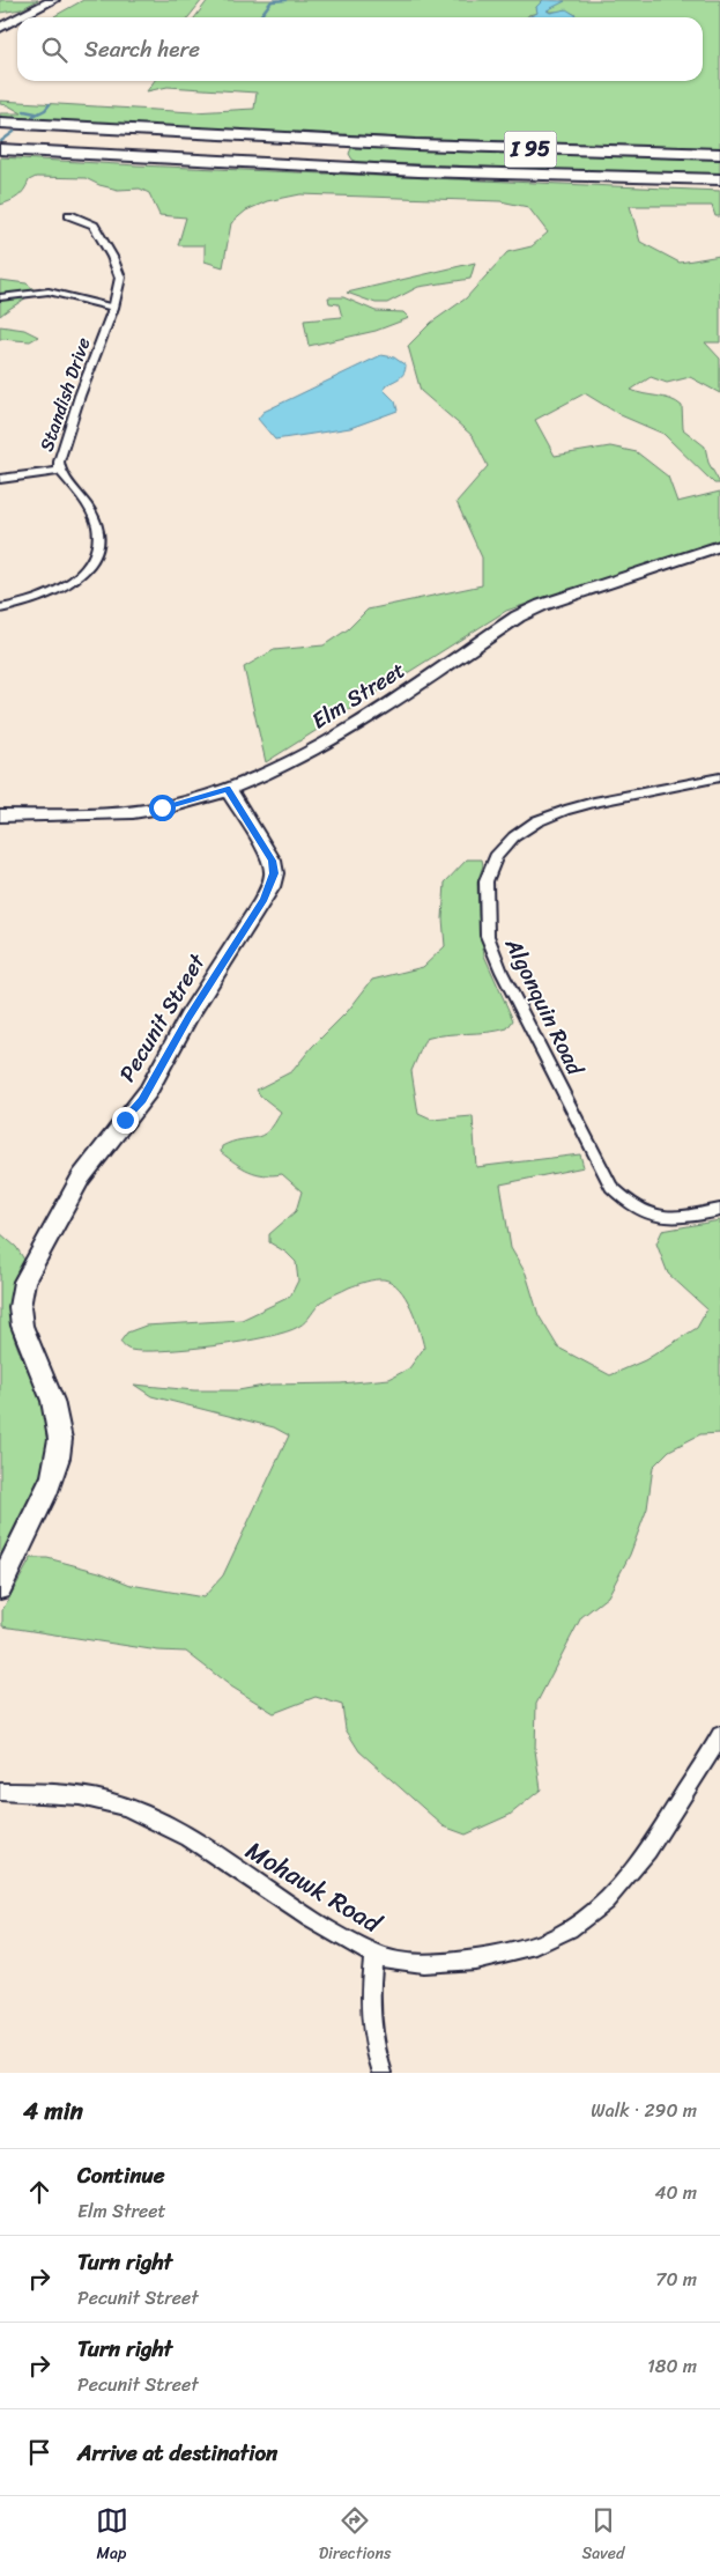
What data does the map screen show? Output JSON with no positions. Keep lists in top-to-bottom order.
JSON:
{
  "streets": {
    "highway": ["I 95"],
    "street": [
      "Standish Drive",
      "Elm Street",
      "Algonquin Road",
      "Pecunit Street",
      "Mohawk Road"
    ]
  },
  "crossings": [
    ["Elm Street", "Pecunit Street"]
  ],
  "page": {
    "search": "Search here",
    "heading": ["4 min", "Walk · 290 m"],
    "list": [
      ["Continue", "Elm Street", "40 m"],
      ["Turn right", "Pecunit Street", "70 m"],
      ["Turn right", "Pecunit Street", "180 m"],
      "Arrive at destination"
    ],
    "nav": ["Map", "Directions", "Saved"]
  }
}
